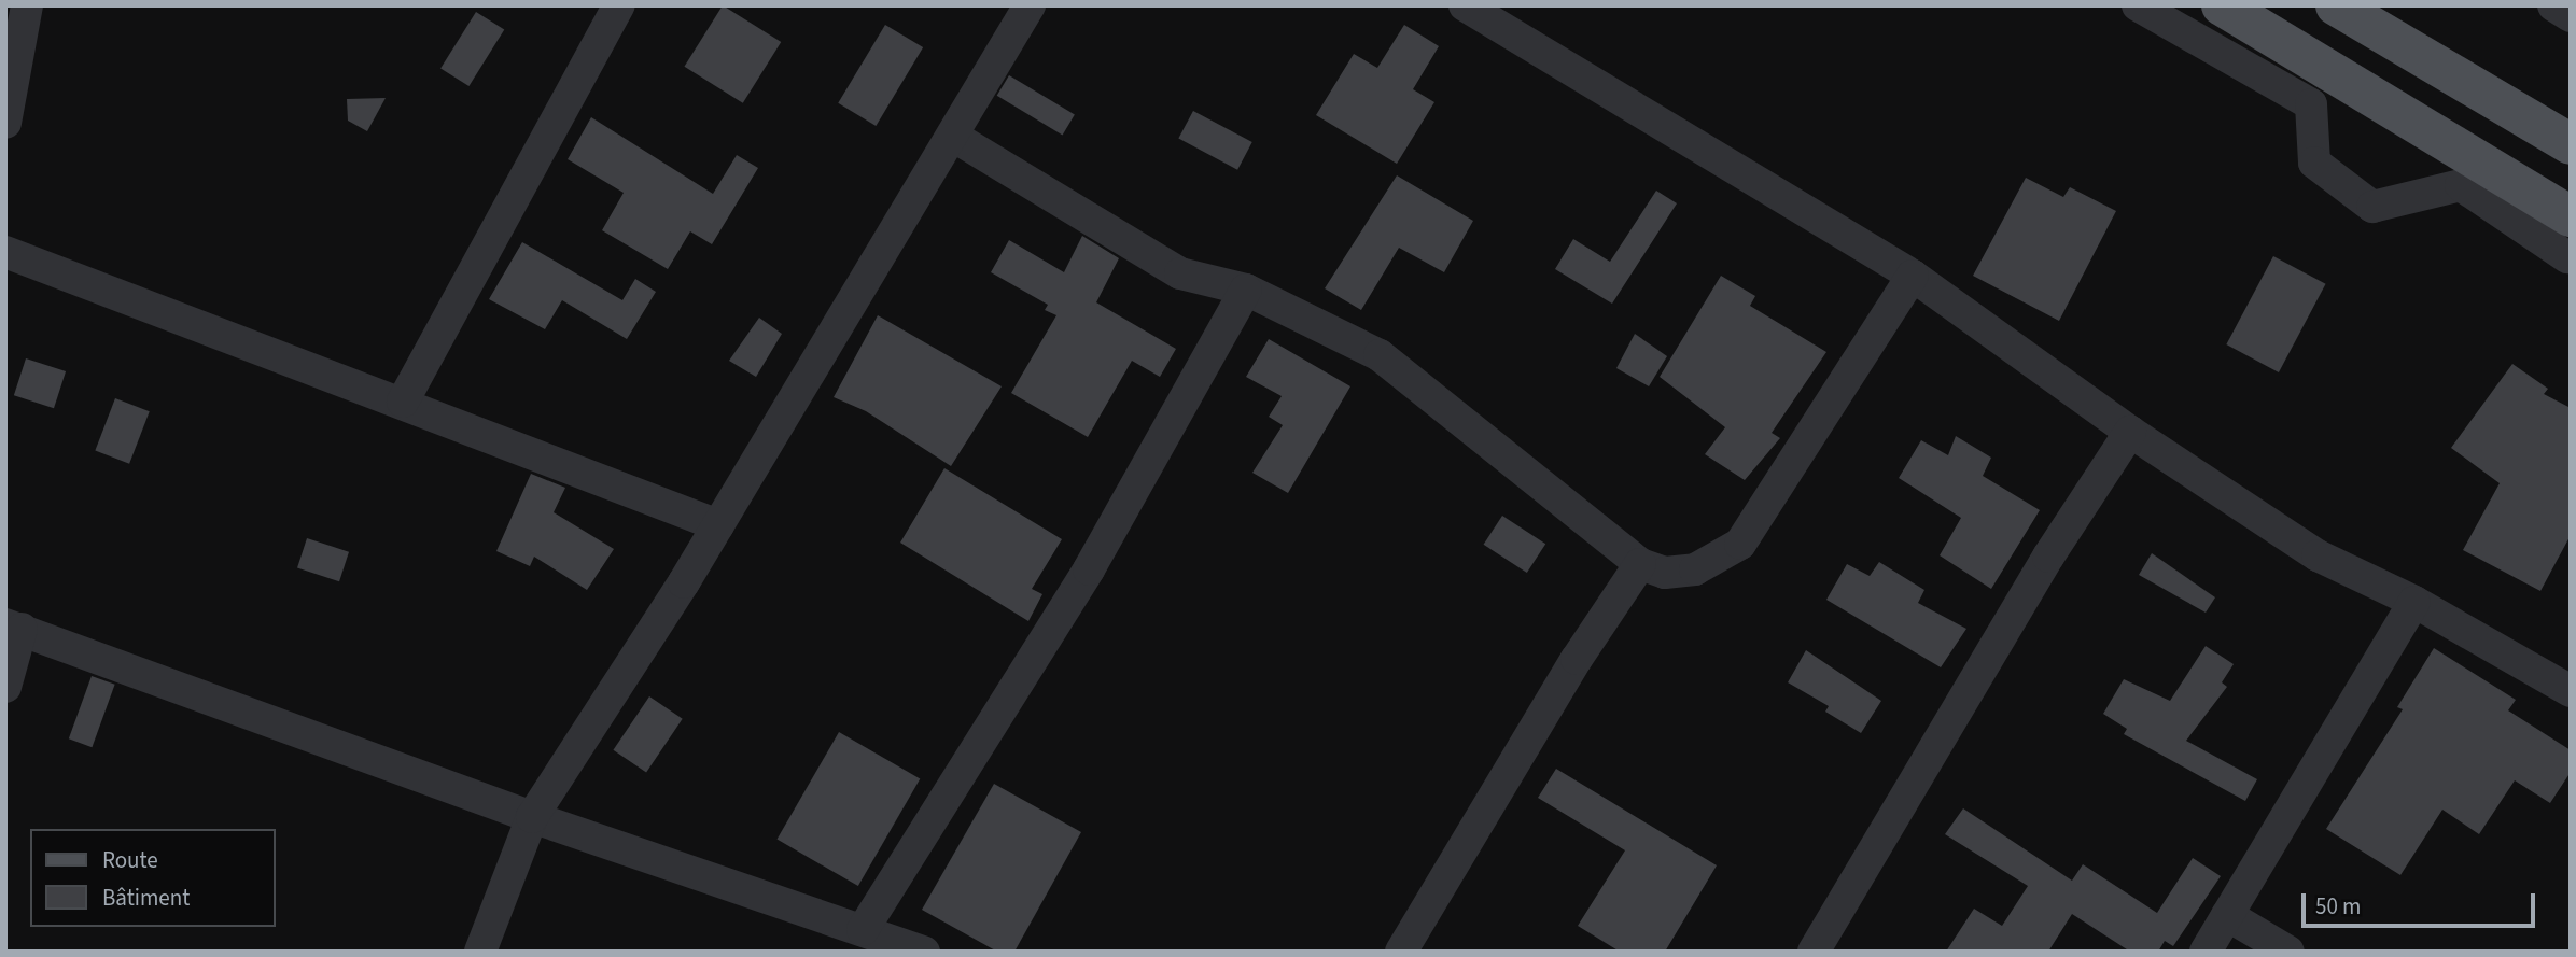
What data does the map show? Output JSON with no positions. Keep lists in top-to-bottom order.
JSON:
{
  "legend": ["Route", "Bâtiment"],
  "scale_bar": "50 m"
}
